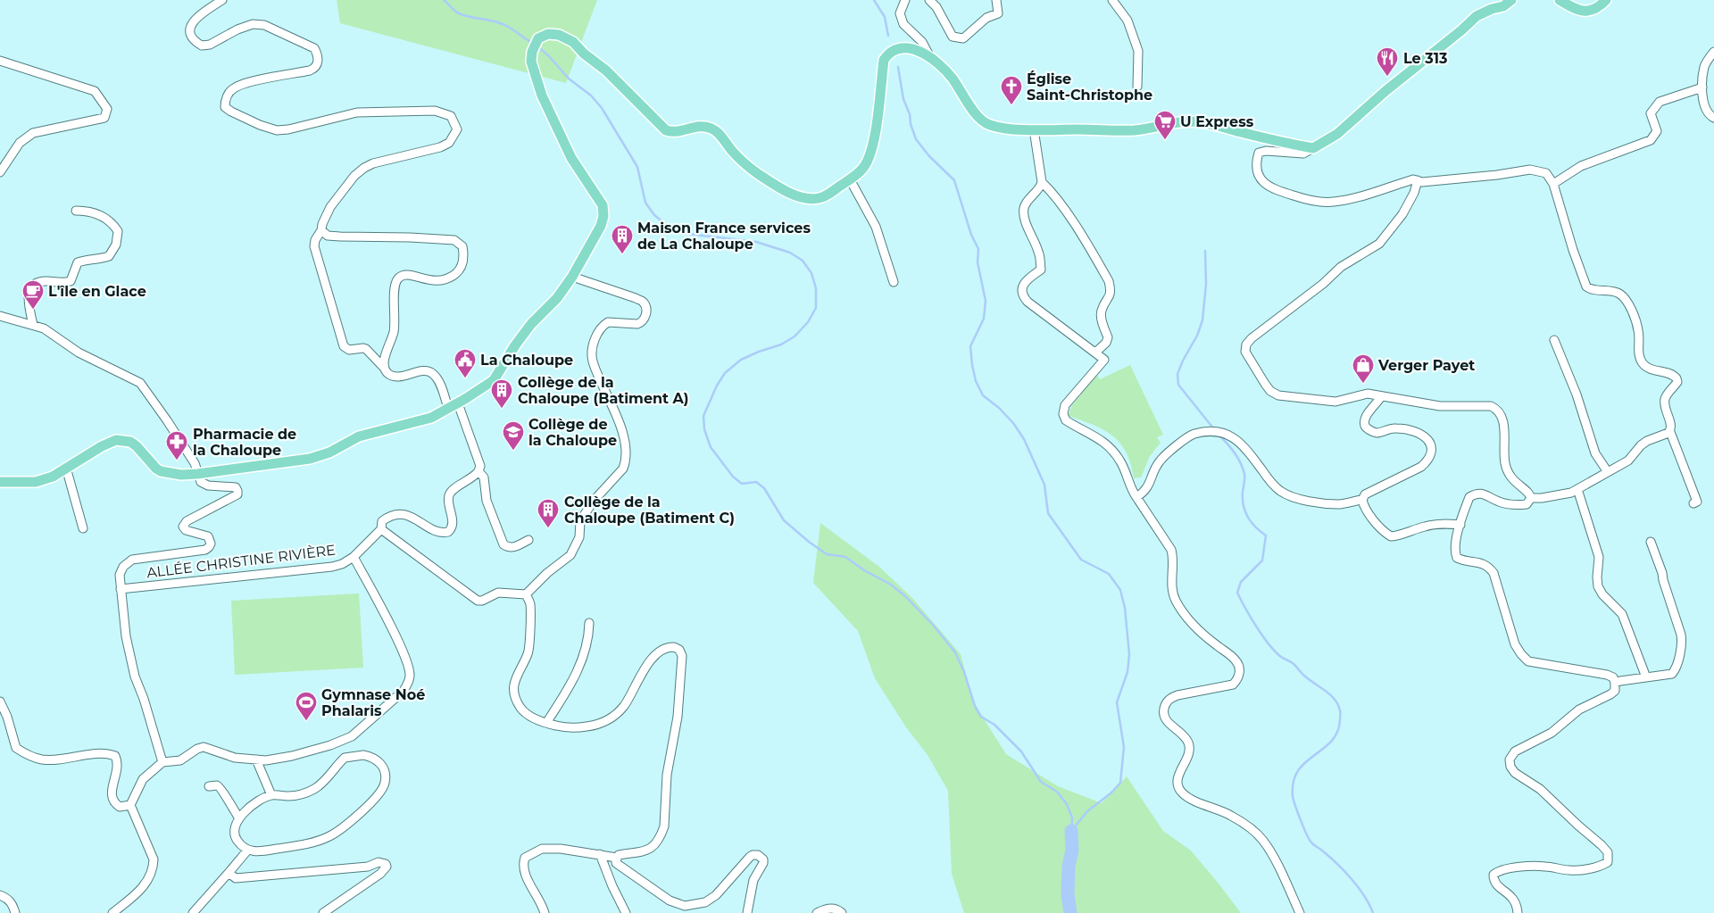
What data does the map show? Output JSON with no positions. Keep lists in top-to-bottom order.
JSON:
{
  "streets": {
    "street": ["ALLÉE CHRISTINE RIVIÈRE"]
  },
  "places": {
    "restaurant": ["Le 313"],
    "church": ["Église Saint-Christophe"],
    "supermarket": ["U Express"],
    "building": ["Maison France services de La Chaloupe", "Collège de la Chaloupe (Batiment A)", "Collège de la Chaloupe (Batiment C)"],
    "cafe": ["L'île en Glace"],
    "public building": ["La Chaloupe"],
    "shop": ["Verger Payet"],
    "school or university": ["Collège de la Chaloupe"],
    "pharmacy": ["Pharmacie de la Chaloupe"],
    "sports": ["Gymnase Noé Phalaris"]
  }
}
